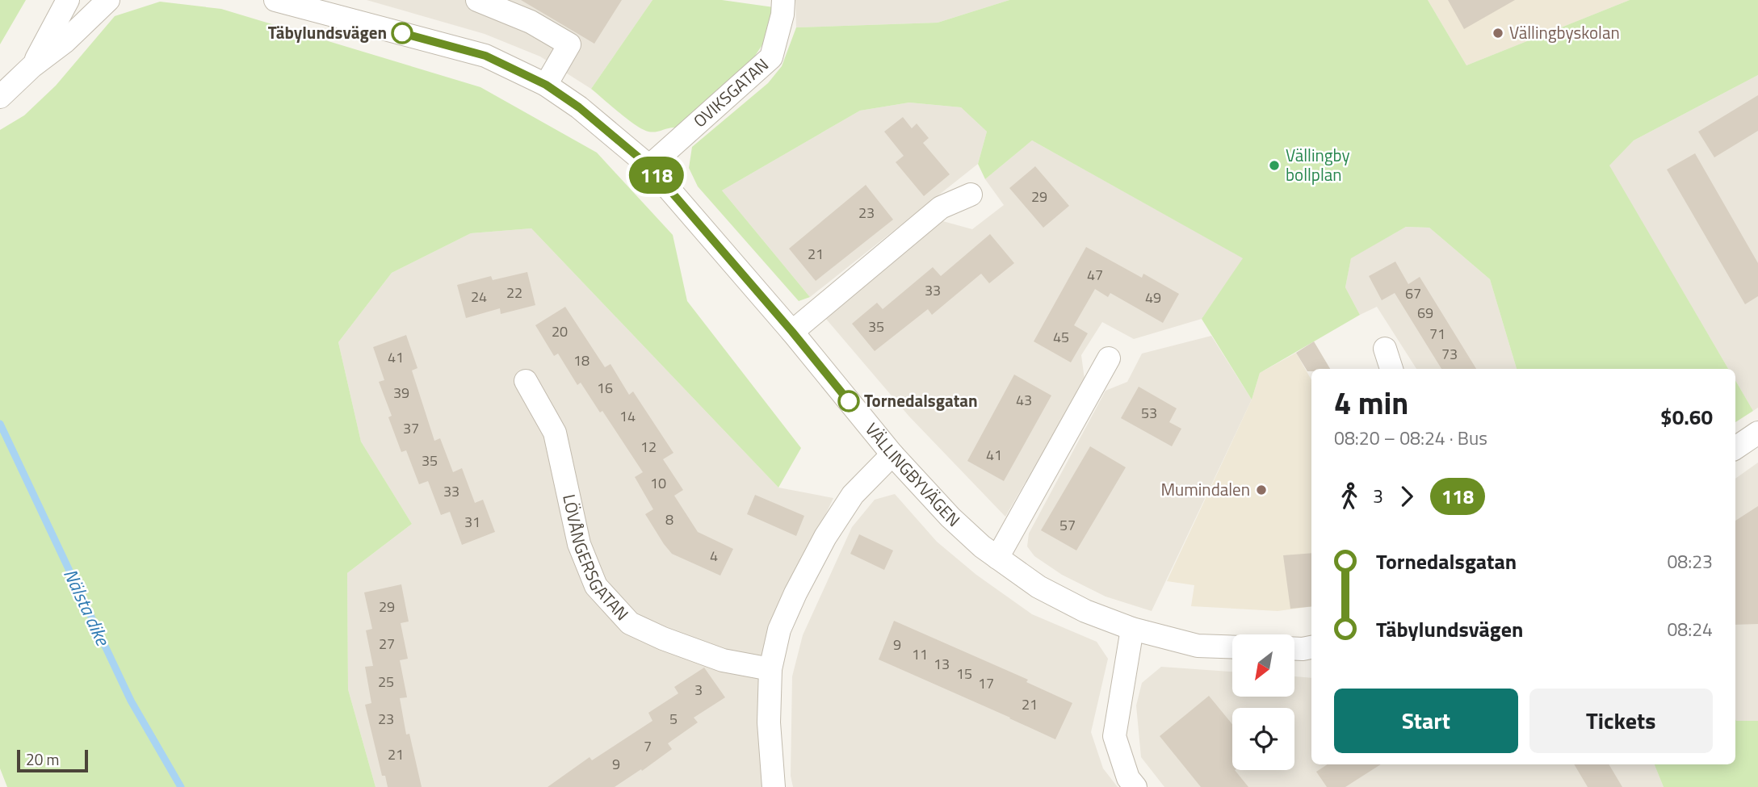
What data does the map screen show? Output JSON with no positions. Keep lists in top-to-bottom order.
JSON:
{
  "streets": {
    "street": ["OVIKSGATAN", "VÄLLINGBYVÄGEN", "LÖVÅNGERSGATAN"]
  },
  "crossings": [
    ["OVIKSGATAN", "VÄLLINGBYVÄGEN"]
  ],
  "water": ["Nälsta dike"],
  "places": [
    "Täbylundsvägen",
    "Vällingbyskolan",
    "Vällingby bollplan",
    "Tornedalsgatan",
    "Mumindalen"
  ],
  "lines": ["bus line 118"],
  "house_numbers": [
    "29",
    "23",
    "21",
    "47",
    "33",
    "22",
    "67",
    "24",
    "49",
    "69",
    "35",
    "20",
    "71",
    "45",
    "73",
    "41",
    "18",
    "16",
    "39",
    "43",
    "53",
    "14",
    "37",
    "12",
    "41",
    "35",
    "10",
    "33",
    "8",
    "31",
    "57",
    "4",
    "29",
    "27",
    "9",
    "11",
    "13",
    "15",
    "25",
    "17",
    "3",
    "21",
    "23",
    "5",
    "7",
    "21",
    "9"
  ],
  "scale_bar": "20 m",
  "north": "bottom left",
  "page": {
    "on_map": "118",
    "heading": ["4 min", "08:20 – 08:24 · Bus", "$0.60"],
    "legs": ["3", "118"],
    "list": [
      {
        "name": "Tornedalsgatan",
        "value": "08:23"
      },
      {
        "name": "Täbylundsvägen",
        "value": "08:24"
      }
    ],
    "buttons": ["Start", "Tickets"],
    "scale": "20 m"
  }
}
